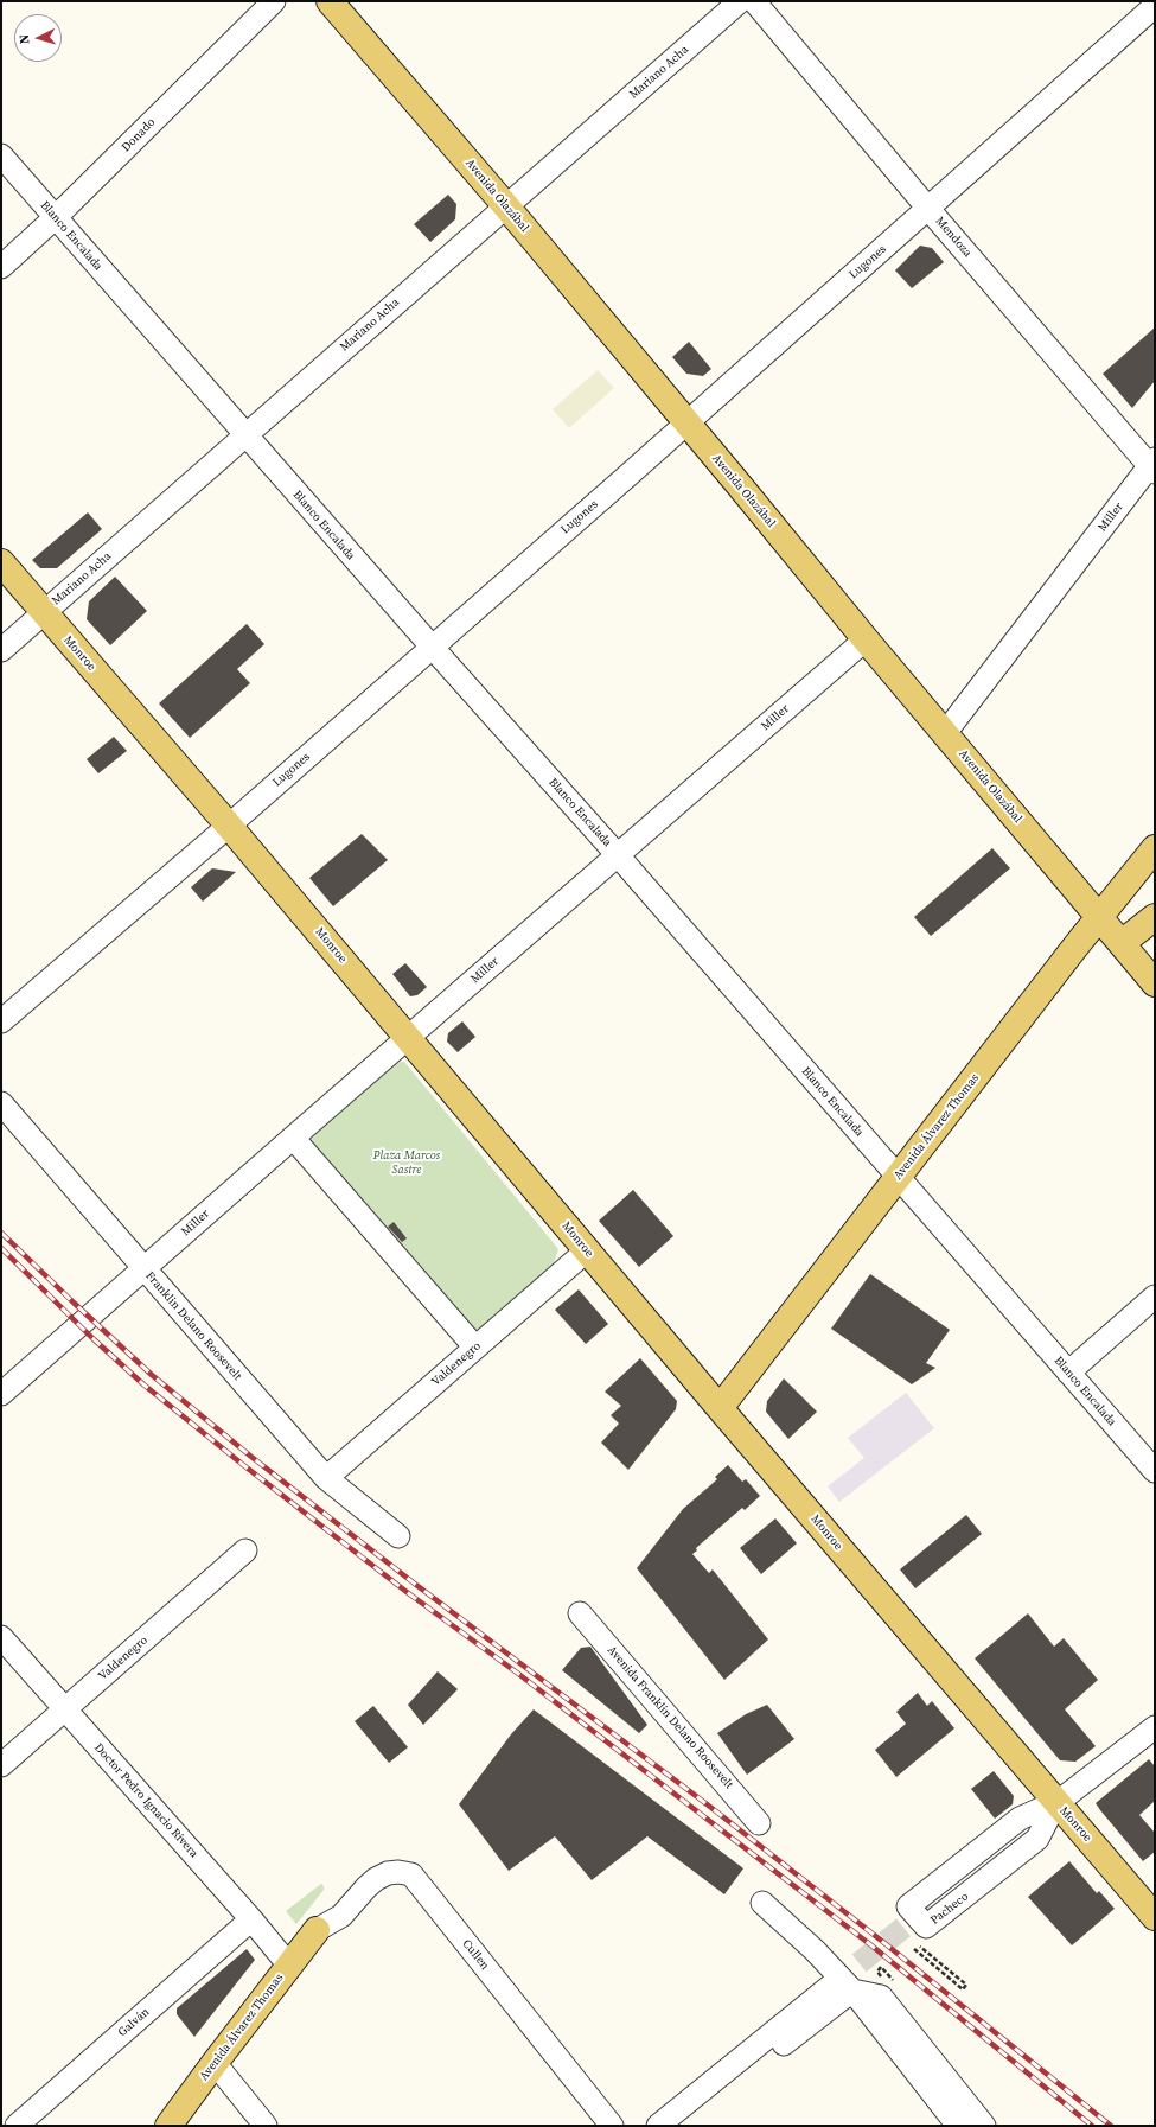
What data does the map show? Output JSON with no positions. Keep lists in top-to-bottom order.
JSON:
{
  "streets": {
    "main road": ["Avenida Olazábal", "Monroe", "Avenida Álvarez Thomas"],
    "street": [
      "Mariano Acha",
      "Donado",
      "Blanco Encalada",
      "Mendoza",
      "Lugones",
      "Miller",
      "Franklin Delano Roosevelt",
      "Valdenegro",
      "Avenida Franklin Delano Roosevelt",
      "Doctor Pedro Ignacio Rivera",
      "Pacheco",
      "Cullen",
      "Galván"
    ]
  },
  "crossings": [
    ["Mariano Acha", "Avenida Olazábal"],
    ["Mariano Acha", "Blanco Encalada"],
    ["Mariano Acha", "Monroe"],
    ["Donado", "Blanco Encalada"],
    ["Avenida Olazábal", "Lugones"],
    ["Avenida Olazábal", "Miller"],
    ["Avenida Olazábal", "Avenida Álvarez Thomas"],
    ["Blanco Encalada", "Lugones"],
    ["Blanco Encalada", "Miller"],
    ["Blanco Encalada", "Avenida Álvarez Thomas"],
    ["Mendoza", "Lugones"],
    ["Mendoza", "Miller"],
    ["Lugones", "Monroe"],
    ["Miller", "Monroe"],
    ["Miller", "Franklin Delano Roosevelt"],
    ["Monroe", "Avenida Álvarez Thomas"],
    ["Monroe", "Valdenegro"],
    ["Monroe", "Pacheco"],
    ["Avenida Álvarez Thomas", "Doctor Pedro Ignacio Rivera"],
    ["Avenida Álvarez Thomas", "Cullen"],
    ["Franklin Delano Roosevelt", "Valdenegro"],
    ["Valdenegro", "Doctor Pedro Ignacio Rivera"],
    ["Doctor Pedro Ignacio Rivera", "Galván"]
  ],
  "parks": ["Plaza Marcos Sastre"],
  "north": "left"
}
